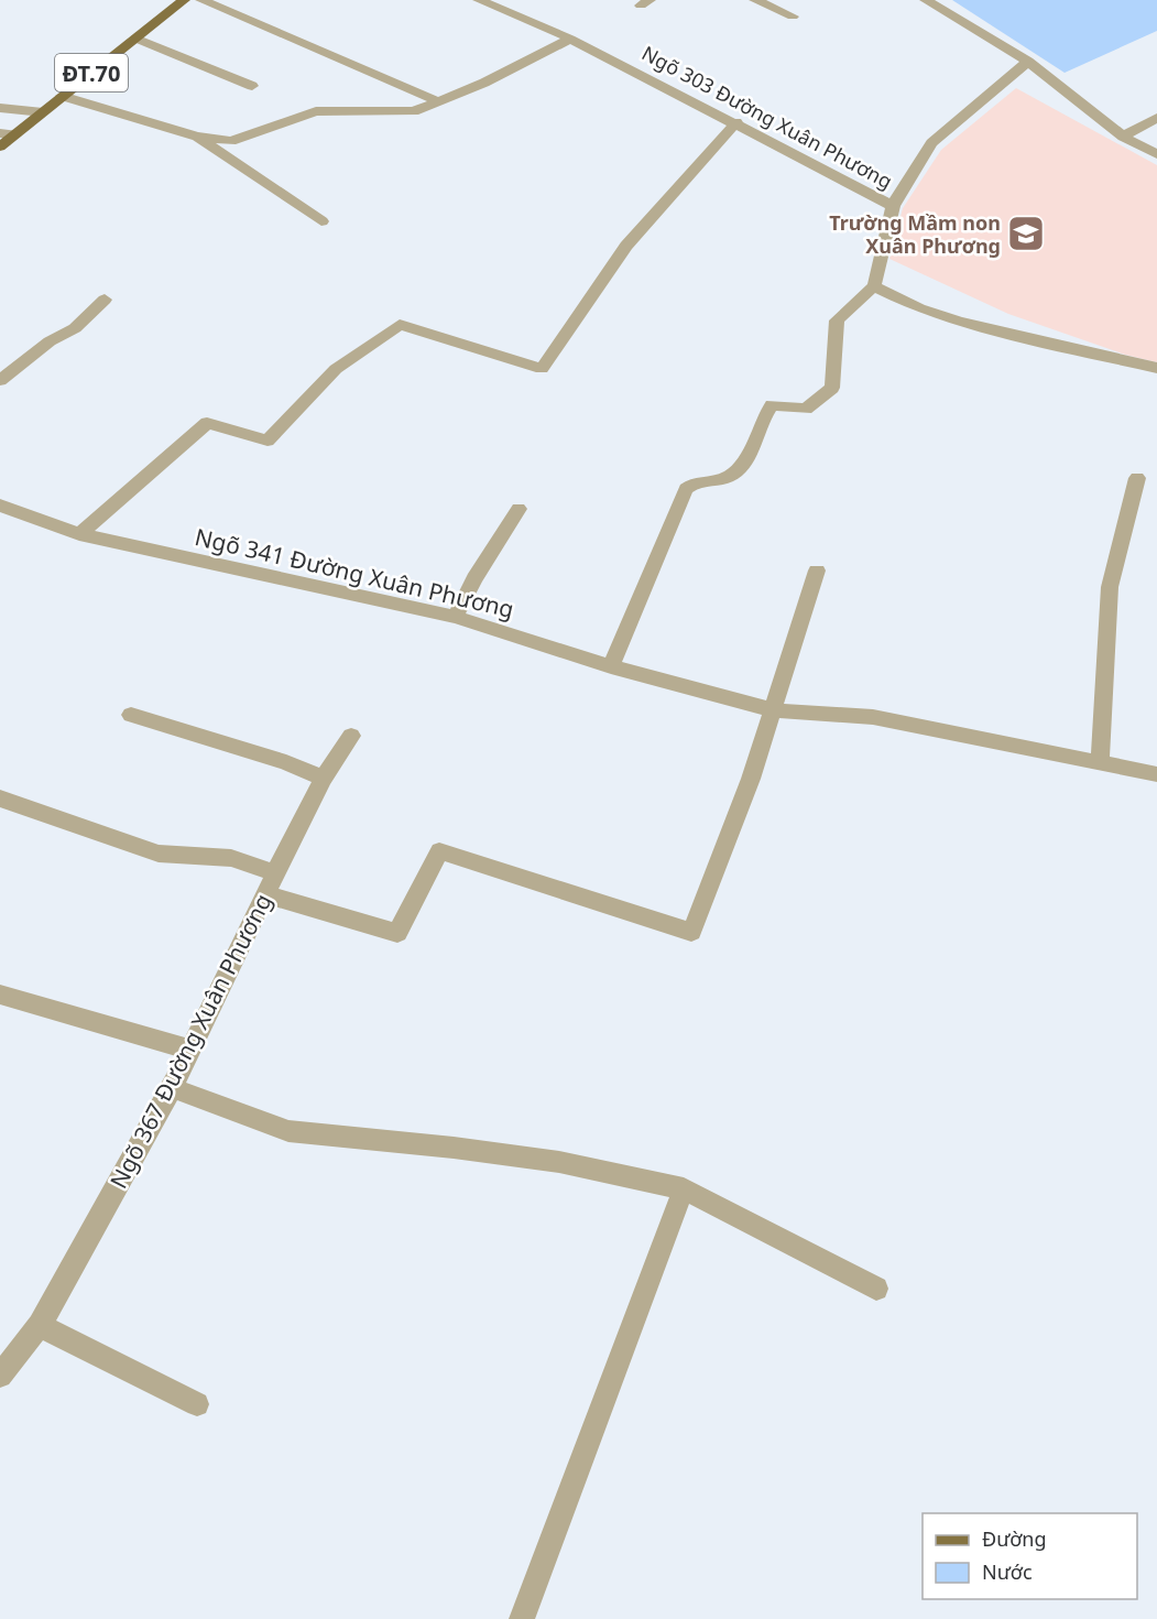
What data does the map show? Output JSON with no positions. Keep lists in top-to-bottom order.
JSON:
{
  "streets": {
    "main road": ["ĐT.70"],
    "street": ["Ngõ 303 Đường Xuân Phương", "Ngõ 341 Đường Xuân Phương", "Ngõ 367 Đường Xuân Phương"]
  },
  "places": {
    "school or university": ["Trường Mầm non Xuân Phương"]
  },
  "legend": ["Đường", "Nước"]
}
